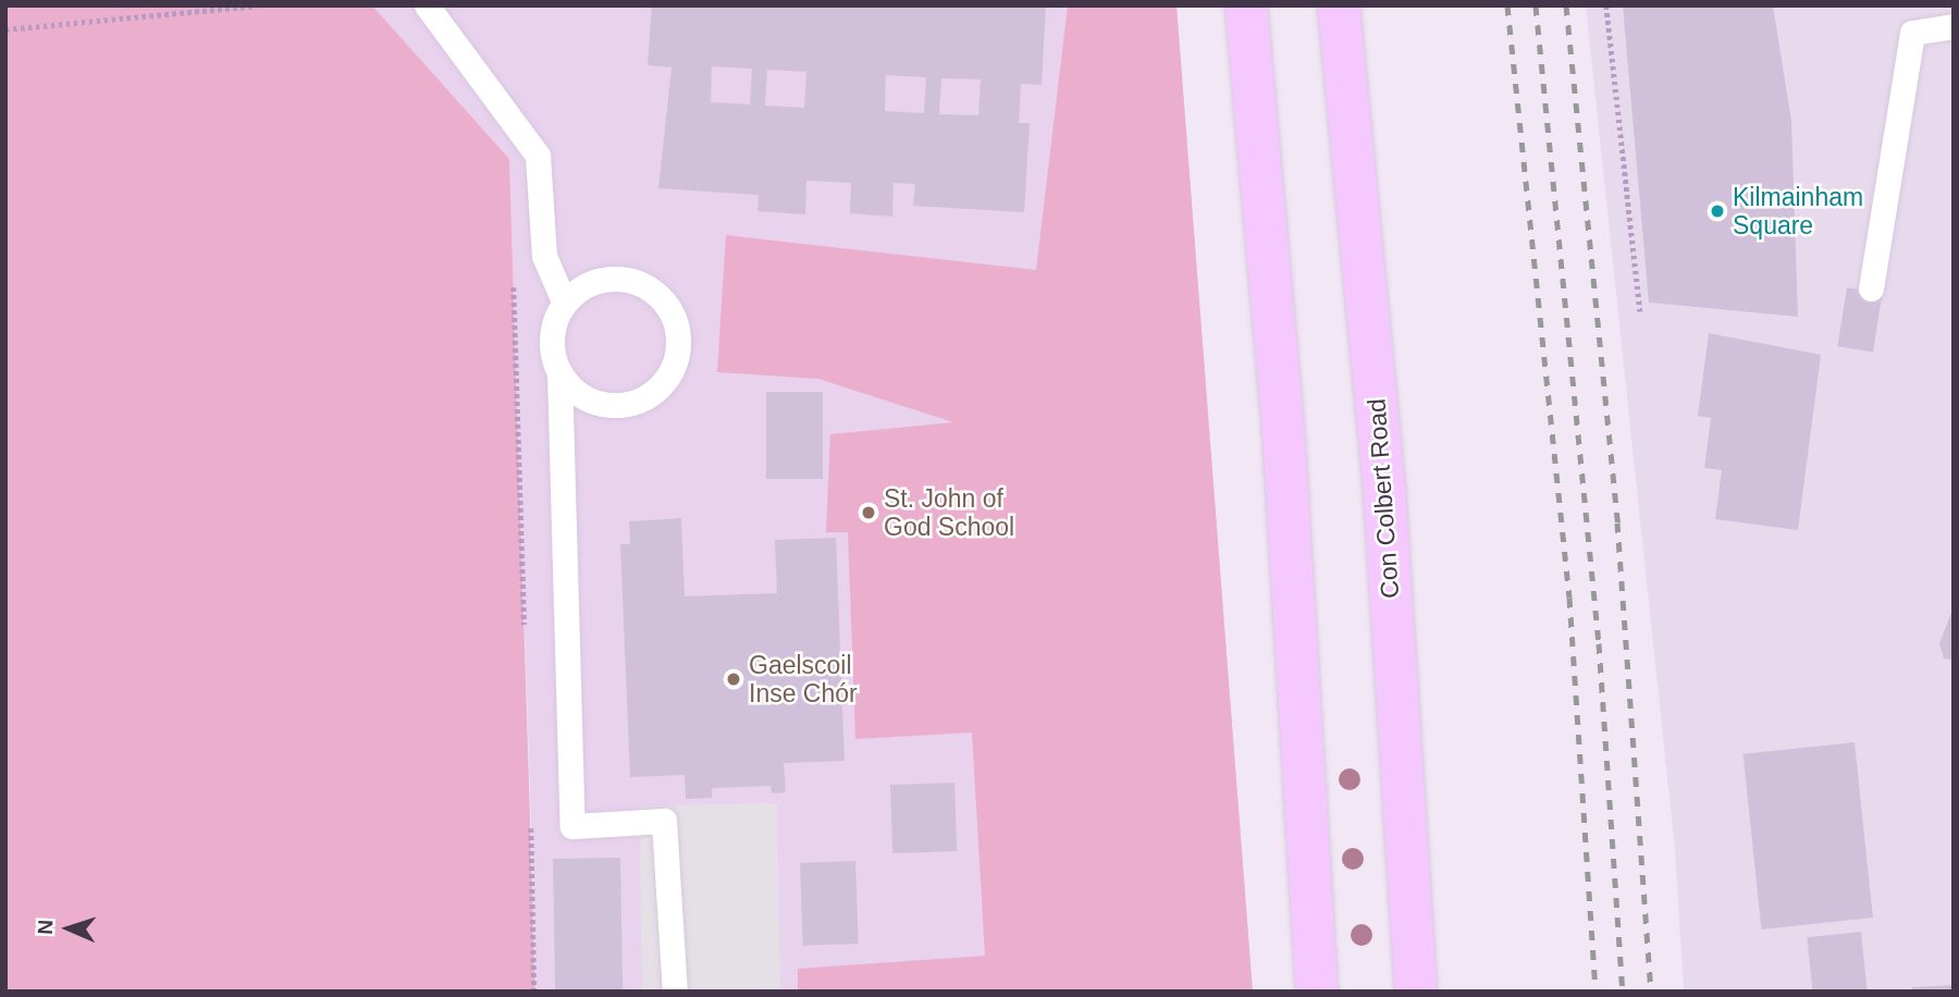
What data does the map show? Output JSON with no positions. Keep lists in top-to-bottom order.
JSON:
{
  "streets": {
    "main road": ["Con Colbert Road"]
  },
  "places": ["Kilmainham Square", "St. John of God School", "Gaelscoil Inse Chór"],
  "north": "left"
}
